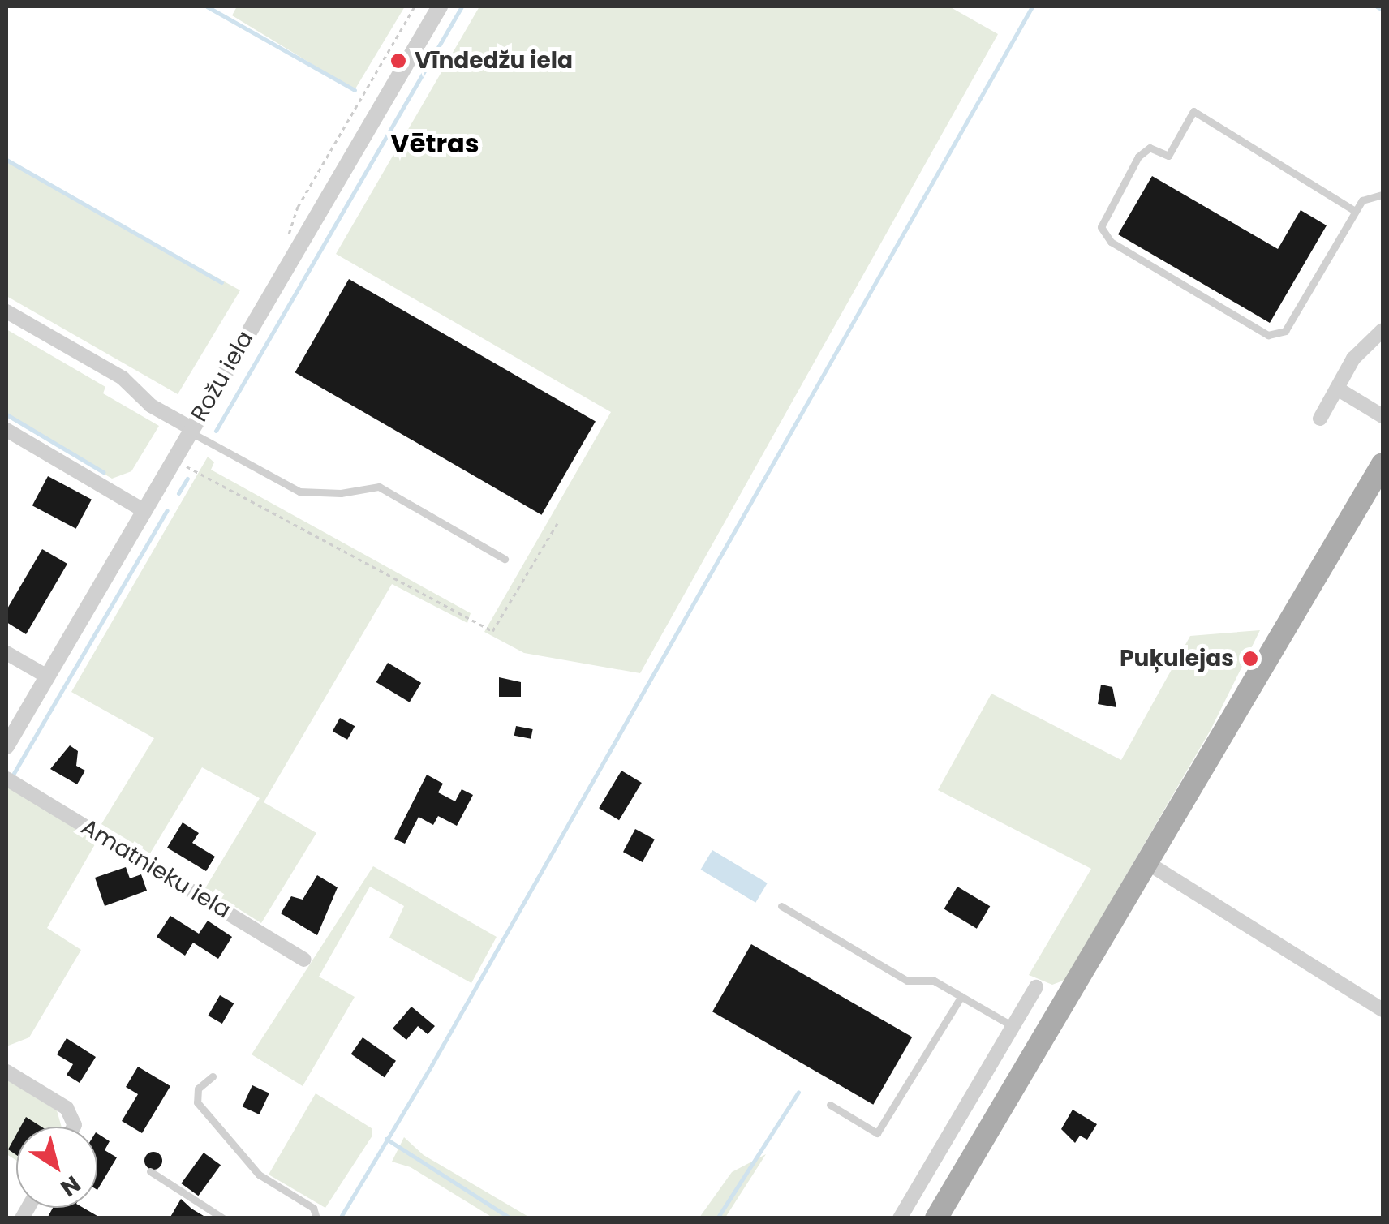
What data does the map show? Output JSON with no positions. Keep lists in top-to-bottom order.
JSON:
{
  "streets": {
    "street": ["Rožu iela", "Amatnieku iela"]
  },
  "districts": ["Vētras"],
  "places": ["Vīndedžu iela", "Puķulejas"],
  "north": "bottom right"
}
